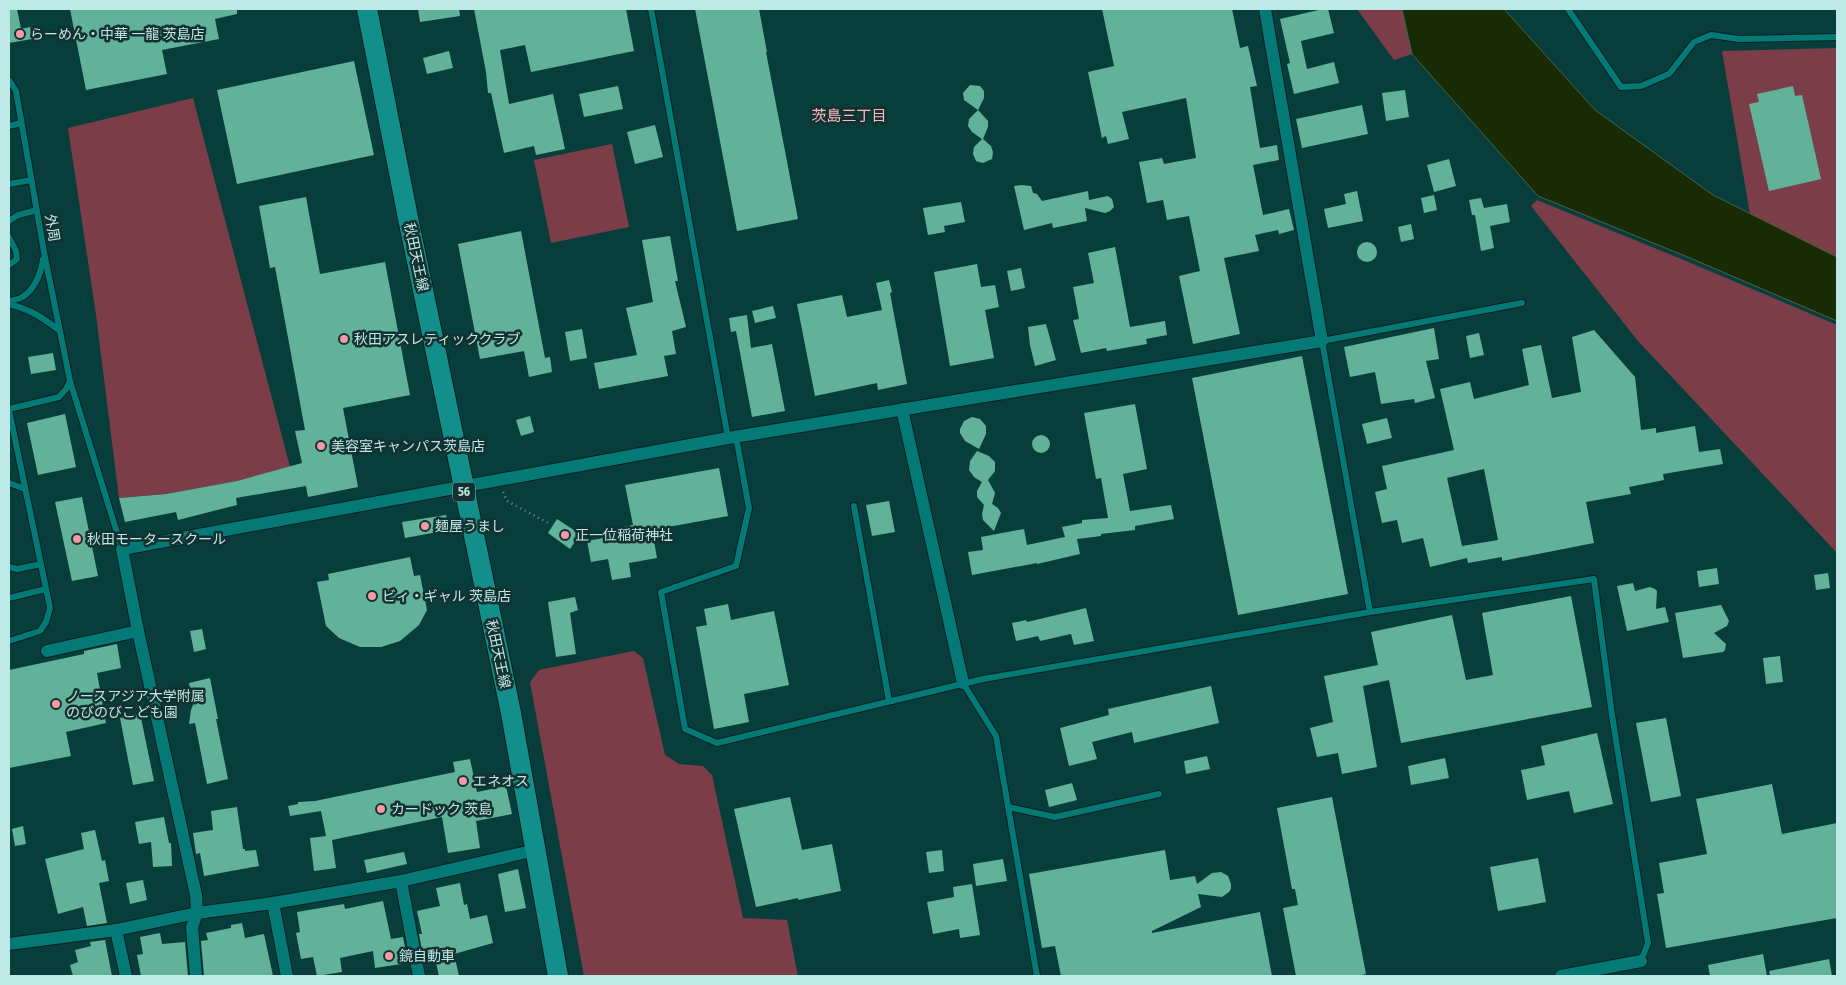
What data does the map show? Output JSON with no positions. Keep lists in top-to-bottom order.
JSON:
{
  "streets": {
    "main road": ["秋田天王線", "56"],
    "lane": ["外周"]
  },
  "districts": ["茨島三丁目"],
  "places": [
    "らーめん・中華 一龍 茨島店",
    "秋田アスレティッククラブ",
    "美容室キャンパス茨島店",
    "麺屋うまし",
    "正一位稲荷神社",
    "秋田モータースクール",
    "ビィ・ギャル 茨島店",
    "ノースアジア大学附属 のびのびこども園",
    "エネオス",
    "カードック 茨島",
    "鏡自動車"
  ]
}
